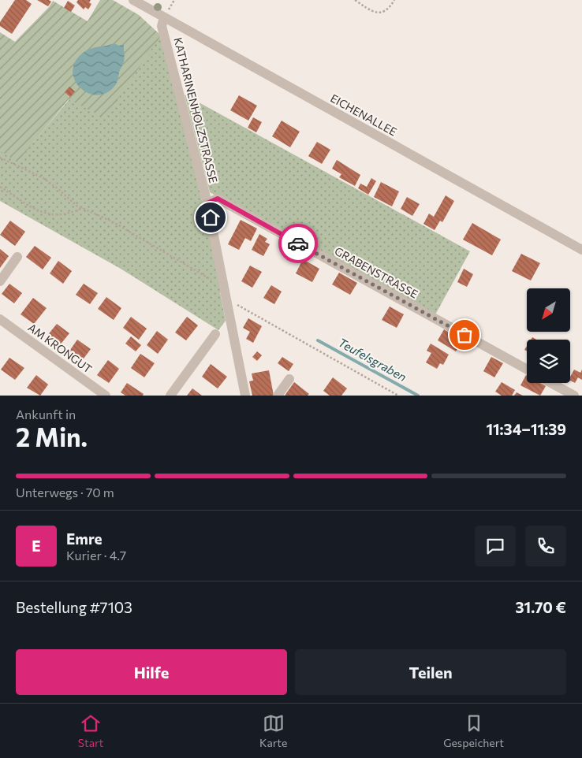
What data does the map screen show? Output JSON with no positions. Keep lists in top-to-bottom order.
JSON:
{
  "streets": {
    "street": [
      "KATHARINENHOLZSTRASSE",
      "EICHENALLEE",
      "GRABENSTRASSE",
      "AM KRONGUT"
    ]
  },
  "crossings": [
    ["KATHARINENHOLZSTRASSE", "EICHENALLEE"],
    ["KATHARINENHOLZSTRASSE", "GRABENSTRASSE"]
  ],
  "water": ["Teufelsgraben"],
  "north": "bottom left",
  "page": {
    "heading": ["2 Min.", "Ankunft in", "11:34–11:39"],
    "panel": [
      "Emre",
      "Kurier · 4.7",
      "Bestellung #7103",
      "31.70 €"
    ],
    "bar": "Unterwegs · 70 m",
    "round": "E",
    "buttons": ["Hilfe", "Teilen"],
    "tabs": ["Start", "Karte", "Gespeichert"]
  }
}
